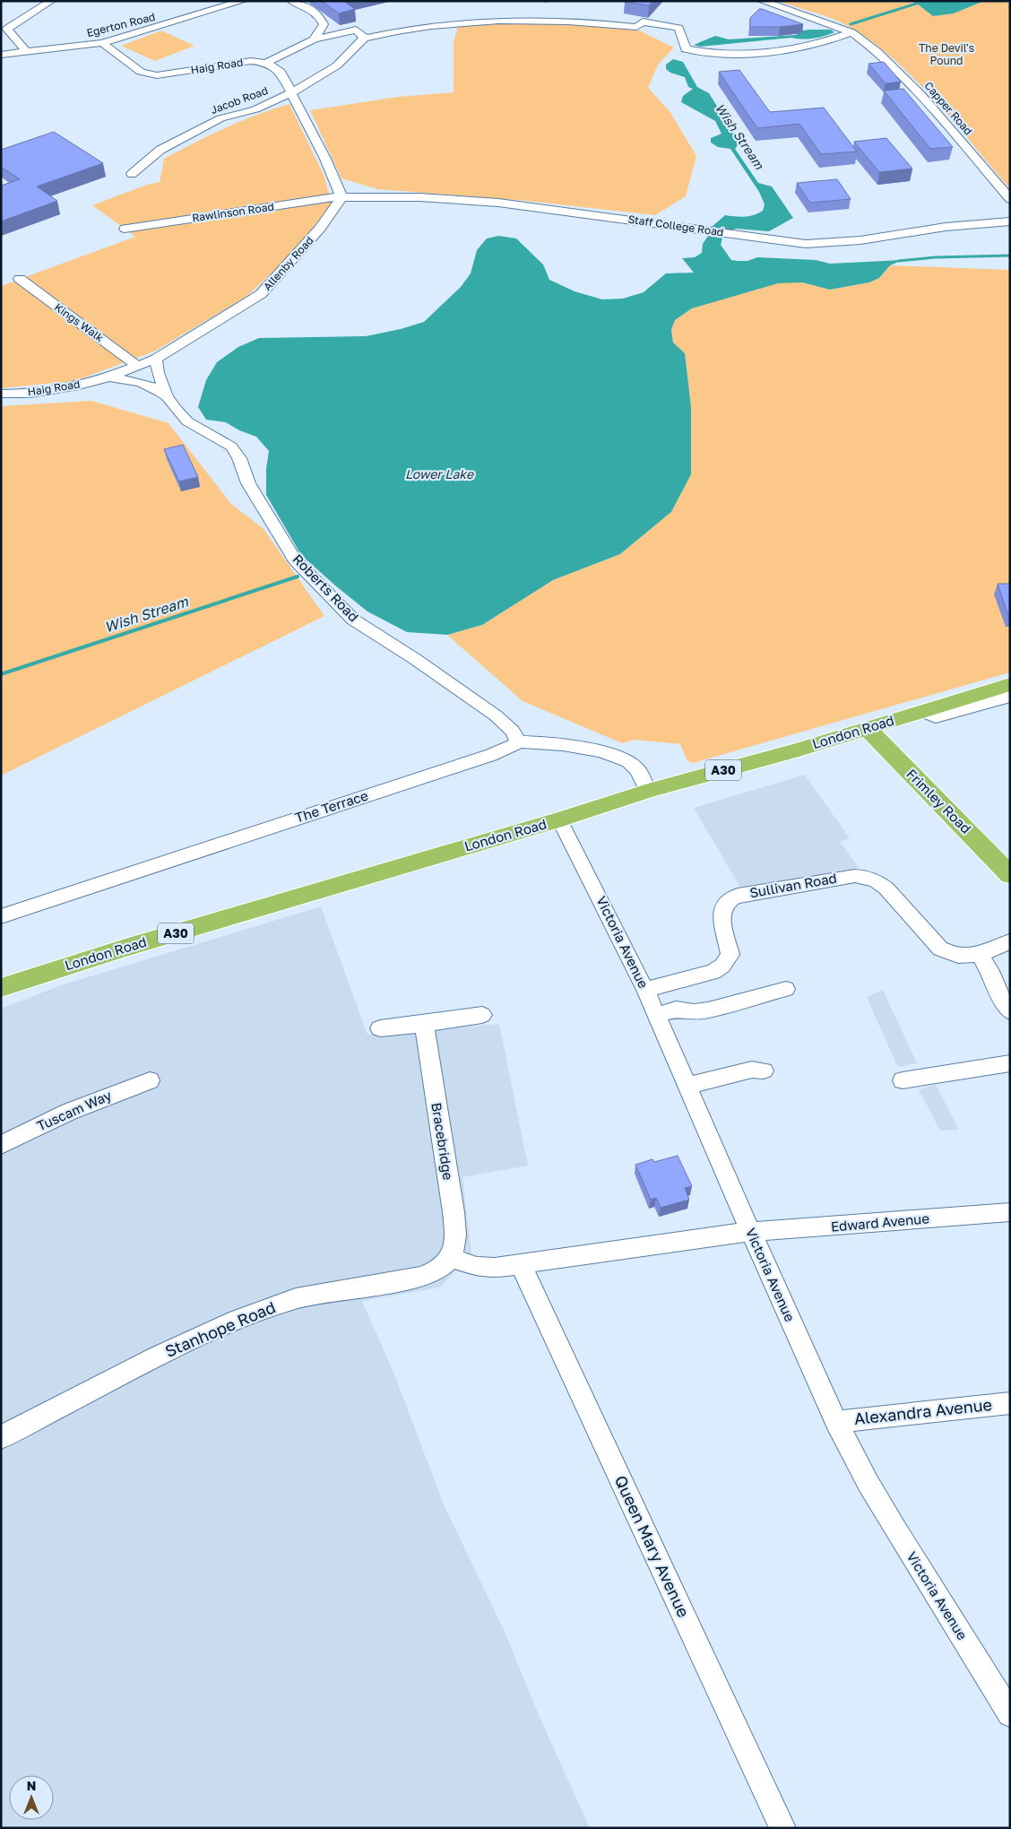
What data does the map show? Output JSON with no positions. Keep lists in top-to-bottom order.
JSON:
{
  "streets": {
    "main road": ["London Road", "A30", "Frimley Road"],
    "street": [
      "Egerton Road",
      "Haig Road",
      "Jacob Road",
      "Capper Road",
      "Rawlinson Road",
      "Staff College Road",
      "Allenby Road",
      "Kings Walk",
      "Roberts Road",
      "The Terrace",
      "Sullivan Road",
      "Victoria Avenue",
      "Tuscam Way",
      "Bracebridge",
      "Edward Avenue",
      "Stanhope Road",
      "Alexandra Avenue",
      "Queen Mary Avenue"
    ]
  },
  "crossings": [
    ["Egerton Road", "Haig Road"],
    ["Haig Road", "Allenby Road"],
    ["Haig Road", "Kings Walk"],
    ["Rawlinson Road", "Staff College Road"],
    ["Rawlinson Road", "Allenby Road"],
    ["Staff College Road", "Allenby Road"],
    ["Roberts Road", "The Terrace"],
    ["London Road", "Frimley Road"],
    ["London Road", "Victoria Avenue"],
    ["Sullivan Road", "Victoria Avenue"],
    ["Victoria Avenue", "Edward Avenue"],
    ["Victoria Avenue", "Alexandra Avenue"],
    ["Bracebridge", "Stanhope Road"]
  ],
  "water": ["Wish Stream", "Lower Lake"],
  "parks": ["The Devil's Pound"],
  "north": "top"
}
